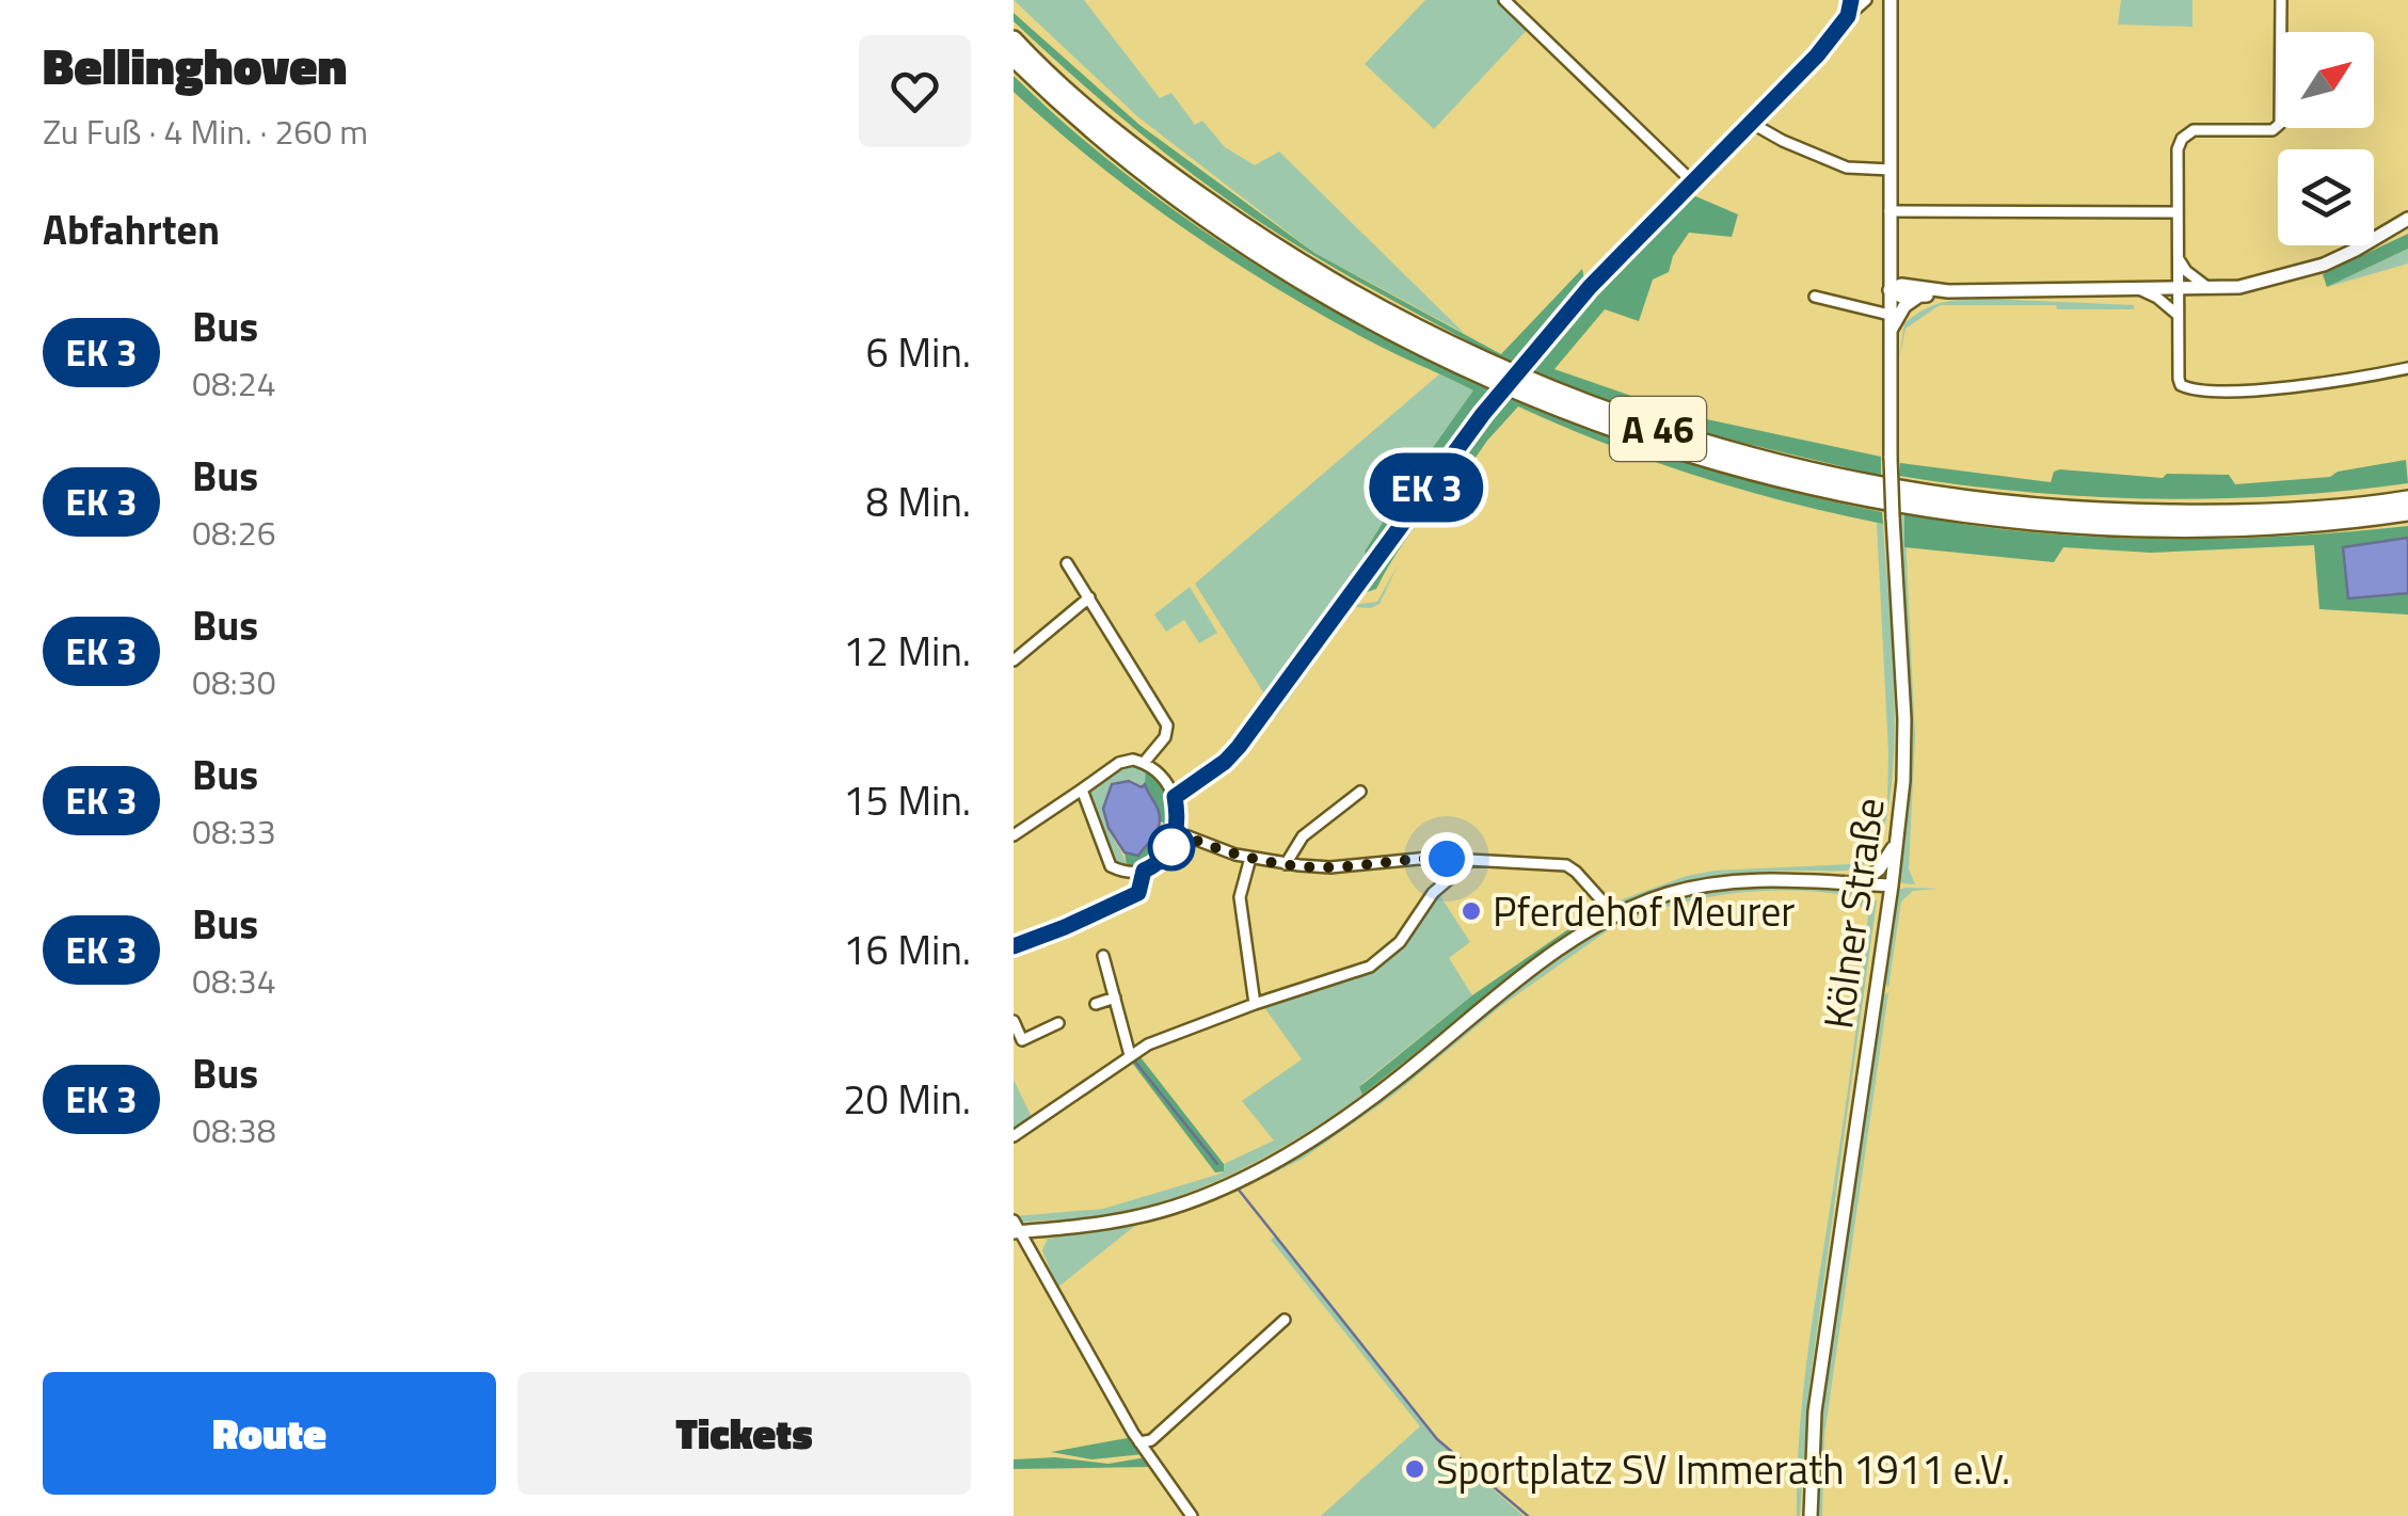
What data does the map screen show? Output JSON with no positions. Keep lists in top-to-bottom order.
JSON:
{
  "streets": {
    "highway": ["A 46"],
    "main road": ["Kölner Straße"]
  },
  "places": ["Pferdehof Meurer", "Sportplatz SV Immerath 1911 e.V."],
  "north": "top right",
  "page": {
    "heading": [
      ["Bellinghoven", "Zu Fuß · 4 Min. · 260 m"],
      "Abfahrten"
    ],
    "on_map": "EK 3",
    "list": [
      {
        "mark": "EK 3",
        "name": "Bus",
        "note": "08:24",
        "value": "6 Min."
      },
      {
        "mark": "EK 3",
        "name": "Bus",
        "note": "08:26",
        "value": "8 Min."
      },
      {
        "mark": "EK 3",
        "name": "Bus",
        "note": "08:30",
        "value": "12 Min."
      },
      {
        "mark": "EK 3",
        "name": "Bus",
        "note": "08:33",
        "value": "15 Min."
      },
      {
        "mark": "EK 3",
        "name": "Bus",
        "note": "08:34",
        "value": "16 Min."
      },
      {
        "mark": "EK 3",
        "name": "Bus",
        "note": "08:38",
        "value": "20 Min."
      }
    ],
    "buttons": ["Route", "Tickets"]
  }
}
